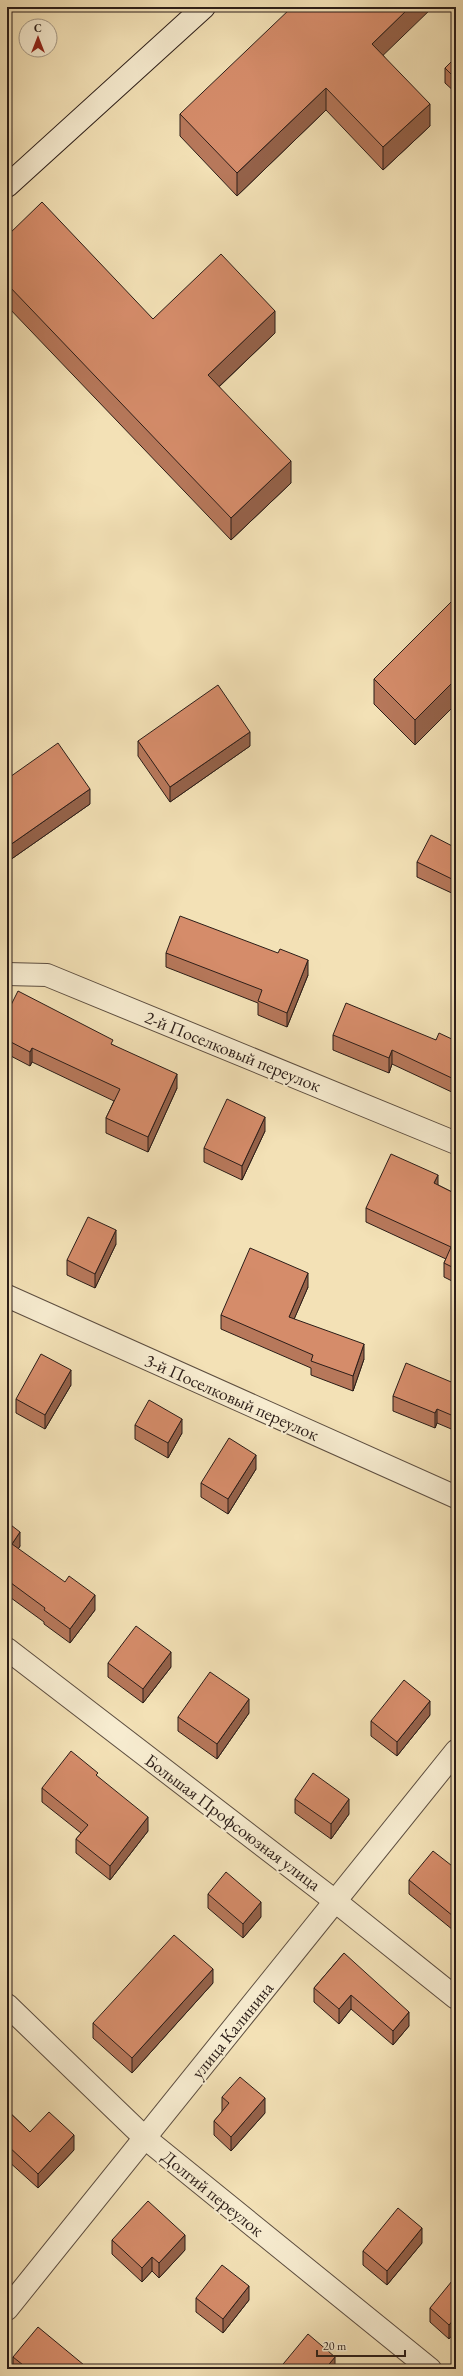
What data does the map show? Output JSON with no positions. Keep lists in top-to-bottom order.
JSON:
{
  "streets": {
    "street": [
      "2-й Поселковый переулок",
      "3-й Поселковый переулок",
      "Большая Профсоюзная улица",
      "улица Калинина",
      "Долгий переулок"
    ]
  },
  "crossings": [
    ["Большая Профсоюзная улица", "улица Калинина"],
    ["улица Калинина", "Долгий переулок"]
  ],
  "scale_bar": "20 m",
  "north": "top"
}
